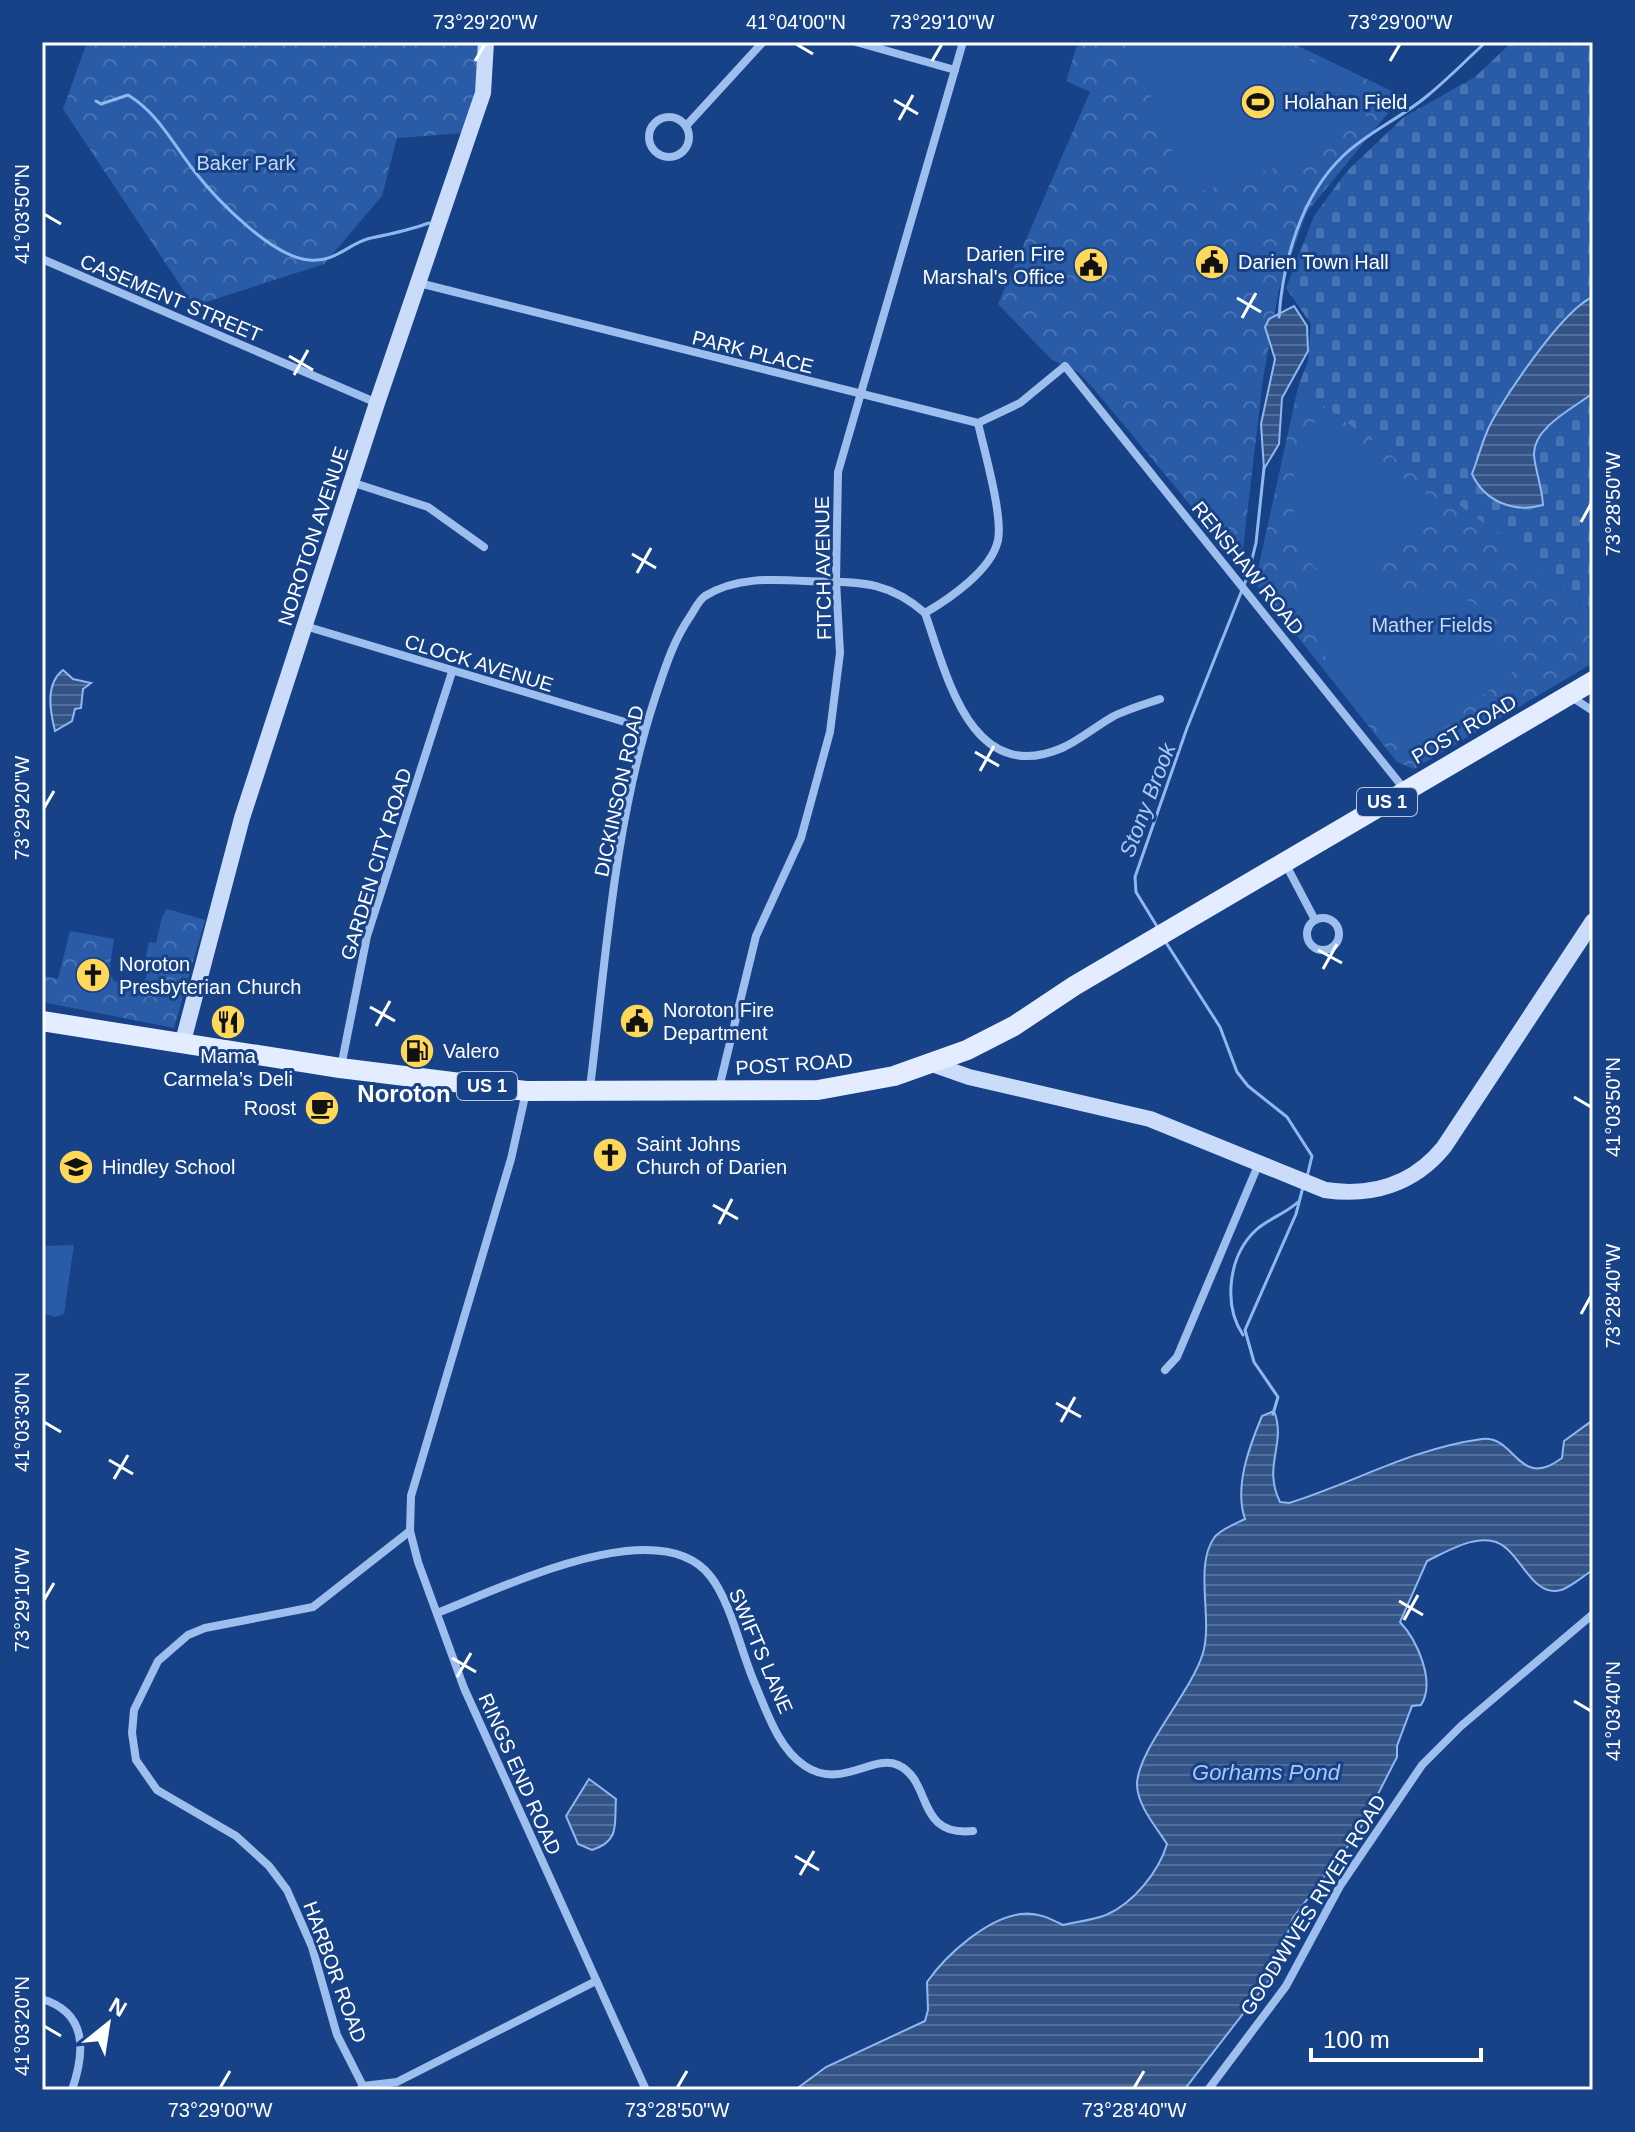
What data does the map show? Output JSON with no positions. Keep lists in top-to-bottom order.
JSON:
{
  "streets": {
    "main road": ["NOROTON AVENUE", "POST ROAD", "US 1"],
    "street": [
      "CASEMENT STREET",
      "PARK PLACE",
      "FITCH AVENUE",
      "RENSHAW ROAD",
      "CLOCK AVENUE",
      "DICKINSON ROAD",
      "GARDEN CITY ROAD",
      "SWIFTS LANE",
      "RINGS END ROAD",
      "GOODWIVES RIVER ROAD",
      "HARBOR ROAD"
    ]
  },
  "crossings": [
    ["CASEMENT STREET", "NOROTON AVENUE"],
    ["PARK PLACE", "NOROTON AVENUE"],
    ["PARK PLACE", "FITCH AVENUE"],
    ["PARK PLACE", "RENSHAW ROAD"],
    ["NOROTON AVENUE", "CLOCK AVENUE"],
    ["NOROTON AVENUE", "POST ROAD"],
    ["FITCH AVENUE", "POST ROAD"],
    ["FITCH AVENUE", "DICKINSON ROAD"],
    ["RENSHAW ROAD", "POST ROAD"],
    ["CLOCK AVENUE", "DICKINSON ROAD"],
    ["CLOCK AVENUE", "GARDEN CITY ROAD"],
    ["POST ROAD", "DICKINSON ROAD"],
    ["POST ROAD", "GARDEN CITY ROAD"],
    ["POST ROAD", "RINGS END ROAD"],
    ["SWIFTS LANE", "RINGS END ROAD"],
    ["RINGS END ROAD", "HARBOR ROAD"]
  ],
  "districts": ["Noroton"],
  "water": ["Stony Brook", "Gorhams Pond"],
  "parks": ["Baker Park", "Mather Fields"],
  "places": {
    "sports": ["Holahan Field"],
    "public building": ["Darien Town Hall", "Darien Fire Marshal's Office", "Noroton Fire Department"],
    "church": ["Noroton Presbyterian Church", "Saint Johns Church of Darien"],
    "restaurant": ["Mama Carmela’s Deli"],
    "fuel station": ["Valero"],
    "cafe": ["Roost"],
    "school or university": ["Hindley School"]
  },
  "scale_bar": "100 m",
  "north": "top right",
  "coordinates": [
    "73°29'20\"W",
    "41°04'00\"N",
    "73°29'10\"W",
    "73°29'00\"W",
    "41°03'50\"N",
    "73°28'50\"W",
    "73°28'40\"W",
    "41°03'30\"N",
    "41°03'40\"N",
    "41°03'20\"N"
  ]
}
